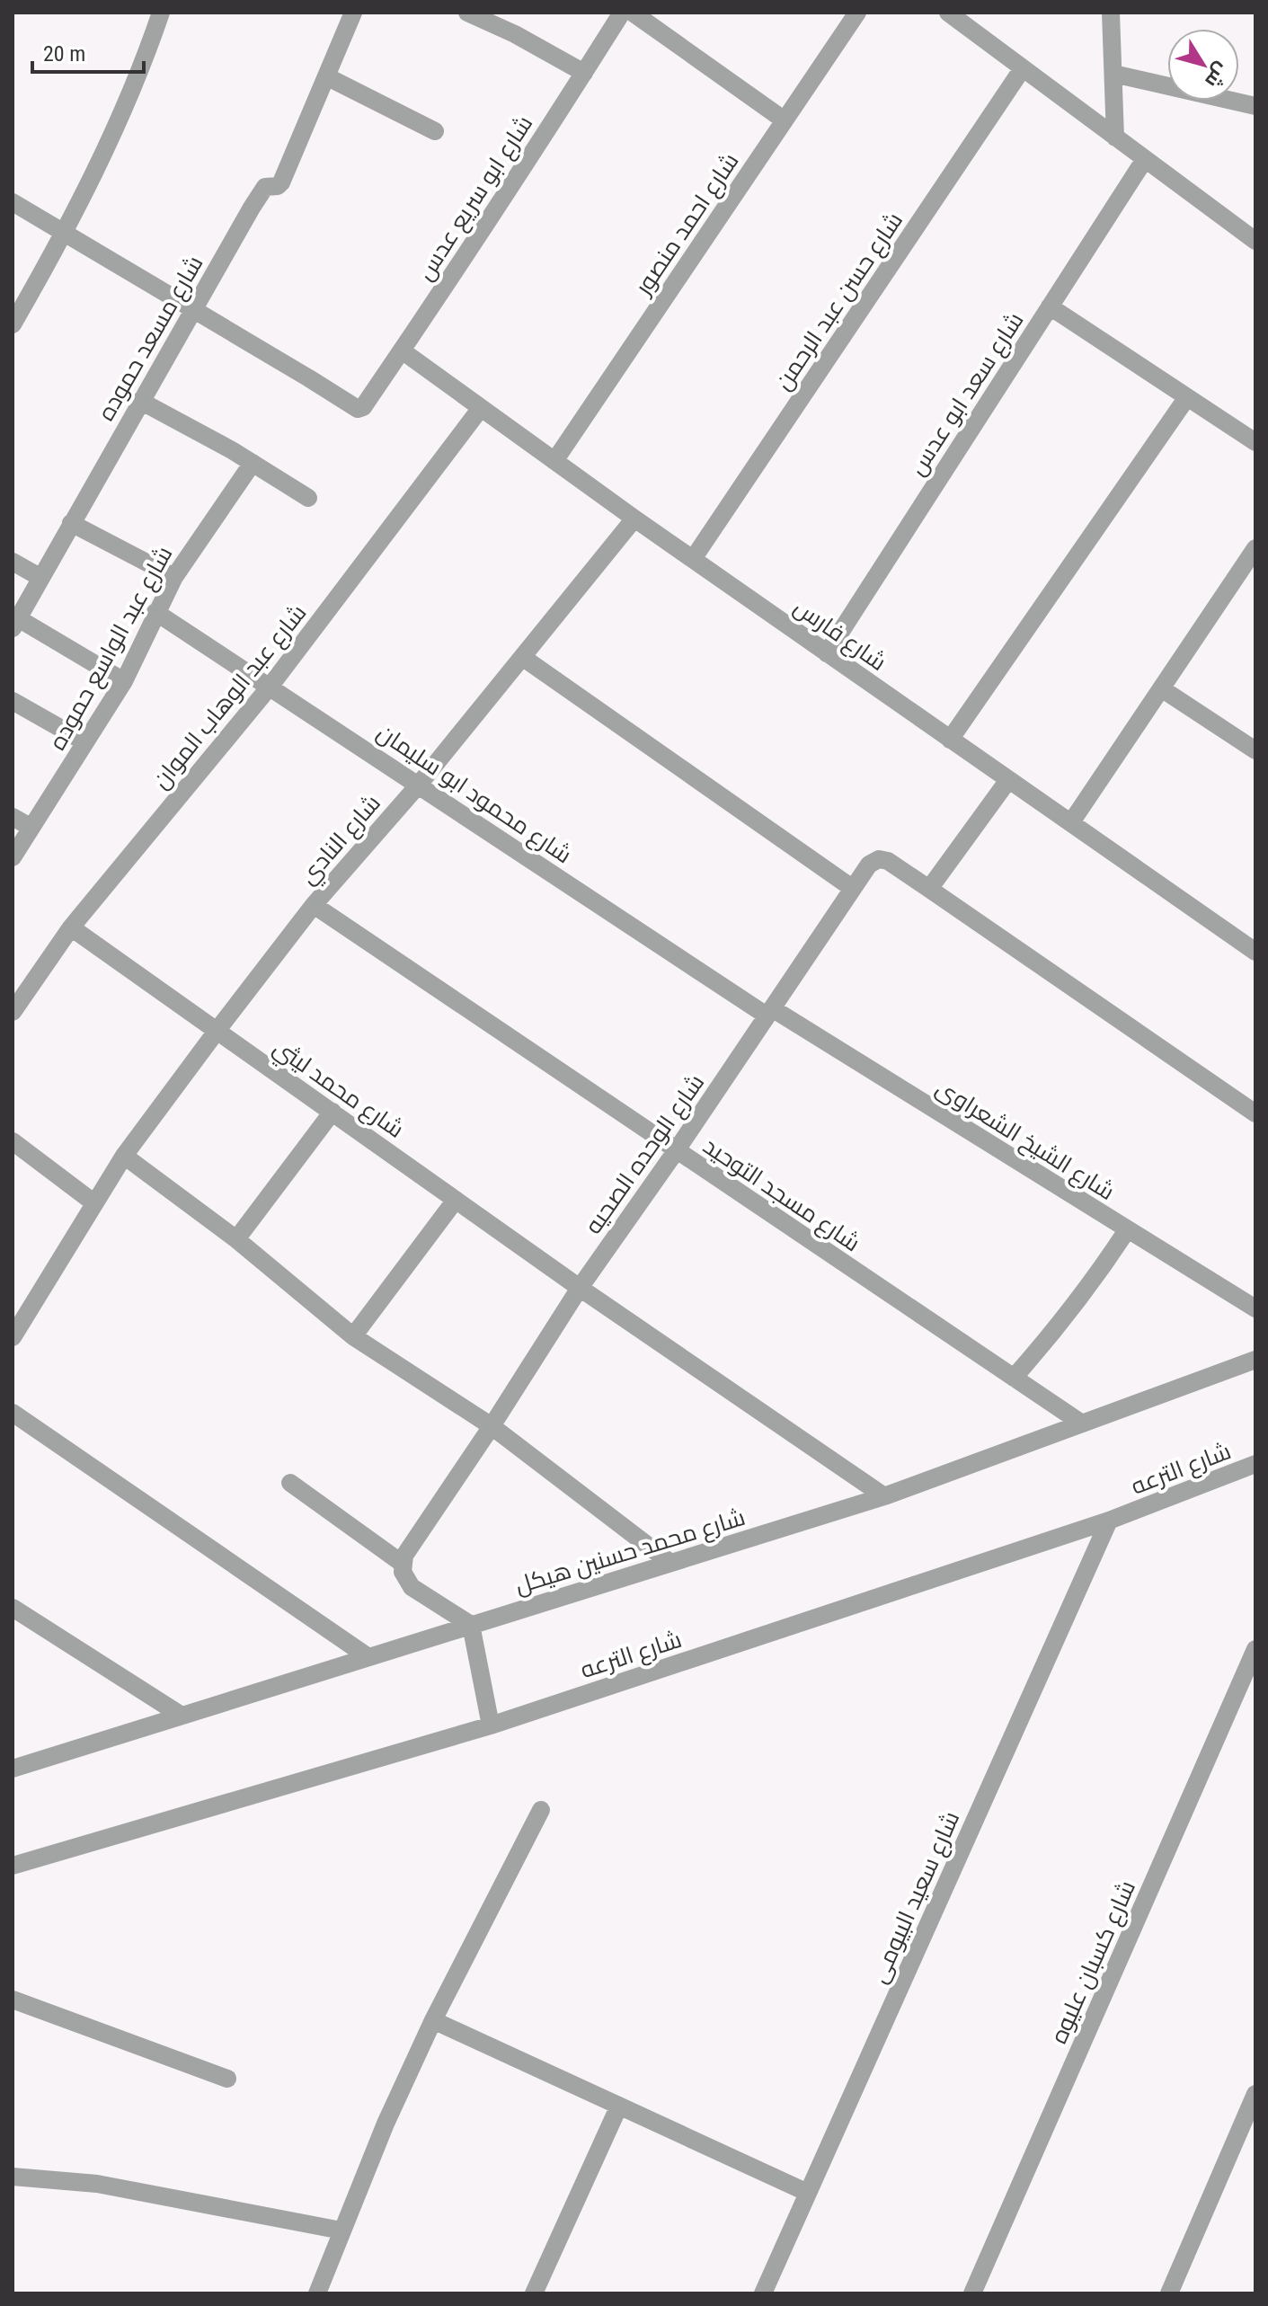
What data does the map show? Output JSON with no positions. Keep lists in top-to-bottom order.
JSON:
{
  "streets": {
    "street": [
      "شارع ابو سريع عدس",
      "شارع احمد منصور",
      "شارع حسن عبد الرحمن",
      "شارع مسعد حموده",
      "شارع سعد ابو عدس",
      "شارع فارس",
      "شارع عبد الواسع حموده",
      "شارع عبد الوهاب الموان",
      "شارع محمود ابو سليمان",
      "شارع النادي",
      "شارع محمد ليثي",
      "شارع الشيخ الشعراوى",
      "شارع الوحده الصحيه",
      "شارع مسجد التوحيد",
      "شارع الترعه",
      "شارع محمد حسنين هيكل",
      "شارع سعيد البيومى",
      "شارع كسبان عليوه"
    ]
  },
  "crossings": [
    ["شارع ابو سريع عدس", "شارع مسعد حموده"],
    ["شارع ابو سريع عدس", "شارع فارس"],
    ["شارع احمد منصور", "شارع فارس"],
    ["شارع حسن عبد الرحمن", "شارع فارس"],
    ["شارع سعد ابو عدس", "شارع فارس"],
    ["شارع فارس", "شارع عبد الوهاب الموان"],
    ["شارع فارس", "شارع النادي"],
    ["شارع عبد الواسع حموده", "شارع محمود ابو سليمان"],
    ["شارع عبد الوهاب الموان", "شارع محمود ابو سليمان"],
    ["شارع عبد الوهاب الموان", "شارع محمد ليثي"],
    ["شارع محمود ابو سليمان", "شارع النادي"],
    ["شارع محمود ابو سليمان", "شارع الشيخ الشعراوى"],
    ["شارع محمود ابو سليمان", "شارع الوحده الصحيه"],
    ["شارع النادي", "شارع محمد ليثي"],
    ["شارع النادي", "شارع مسجد التوحيد"],
    ["شارع محمد ليثي", "شارع الوحده الصحيه"],
    ["شارع محمد ليثي", "شارع محمد حسنين هيكل"],
    ["شارع الشيخ الشعراوى", "شارع الوحده الصحيه"],
    ["شارع الوحده الصحيه", "شارع مسجد التوحيد"],
    ["شارع مسجد التوحيد", "شارع محمد حسنين هيكل"],
    ["شارع الترعه", "شارع سعيد البيومى"]
  ],
  "scale_bar": "20 m",
  "north": "bottom right"
}
